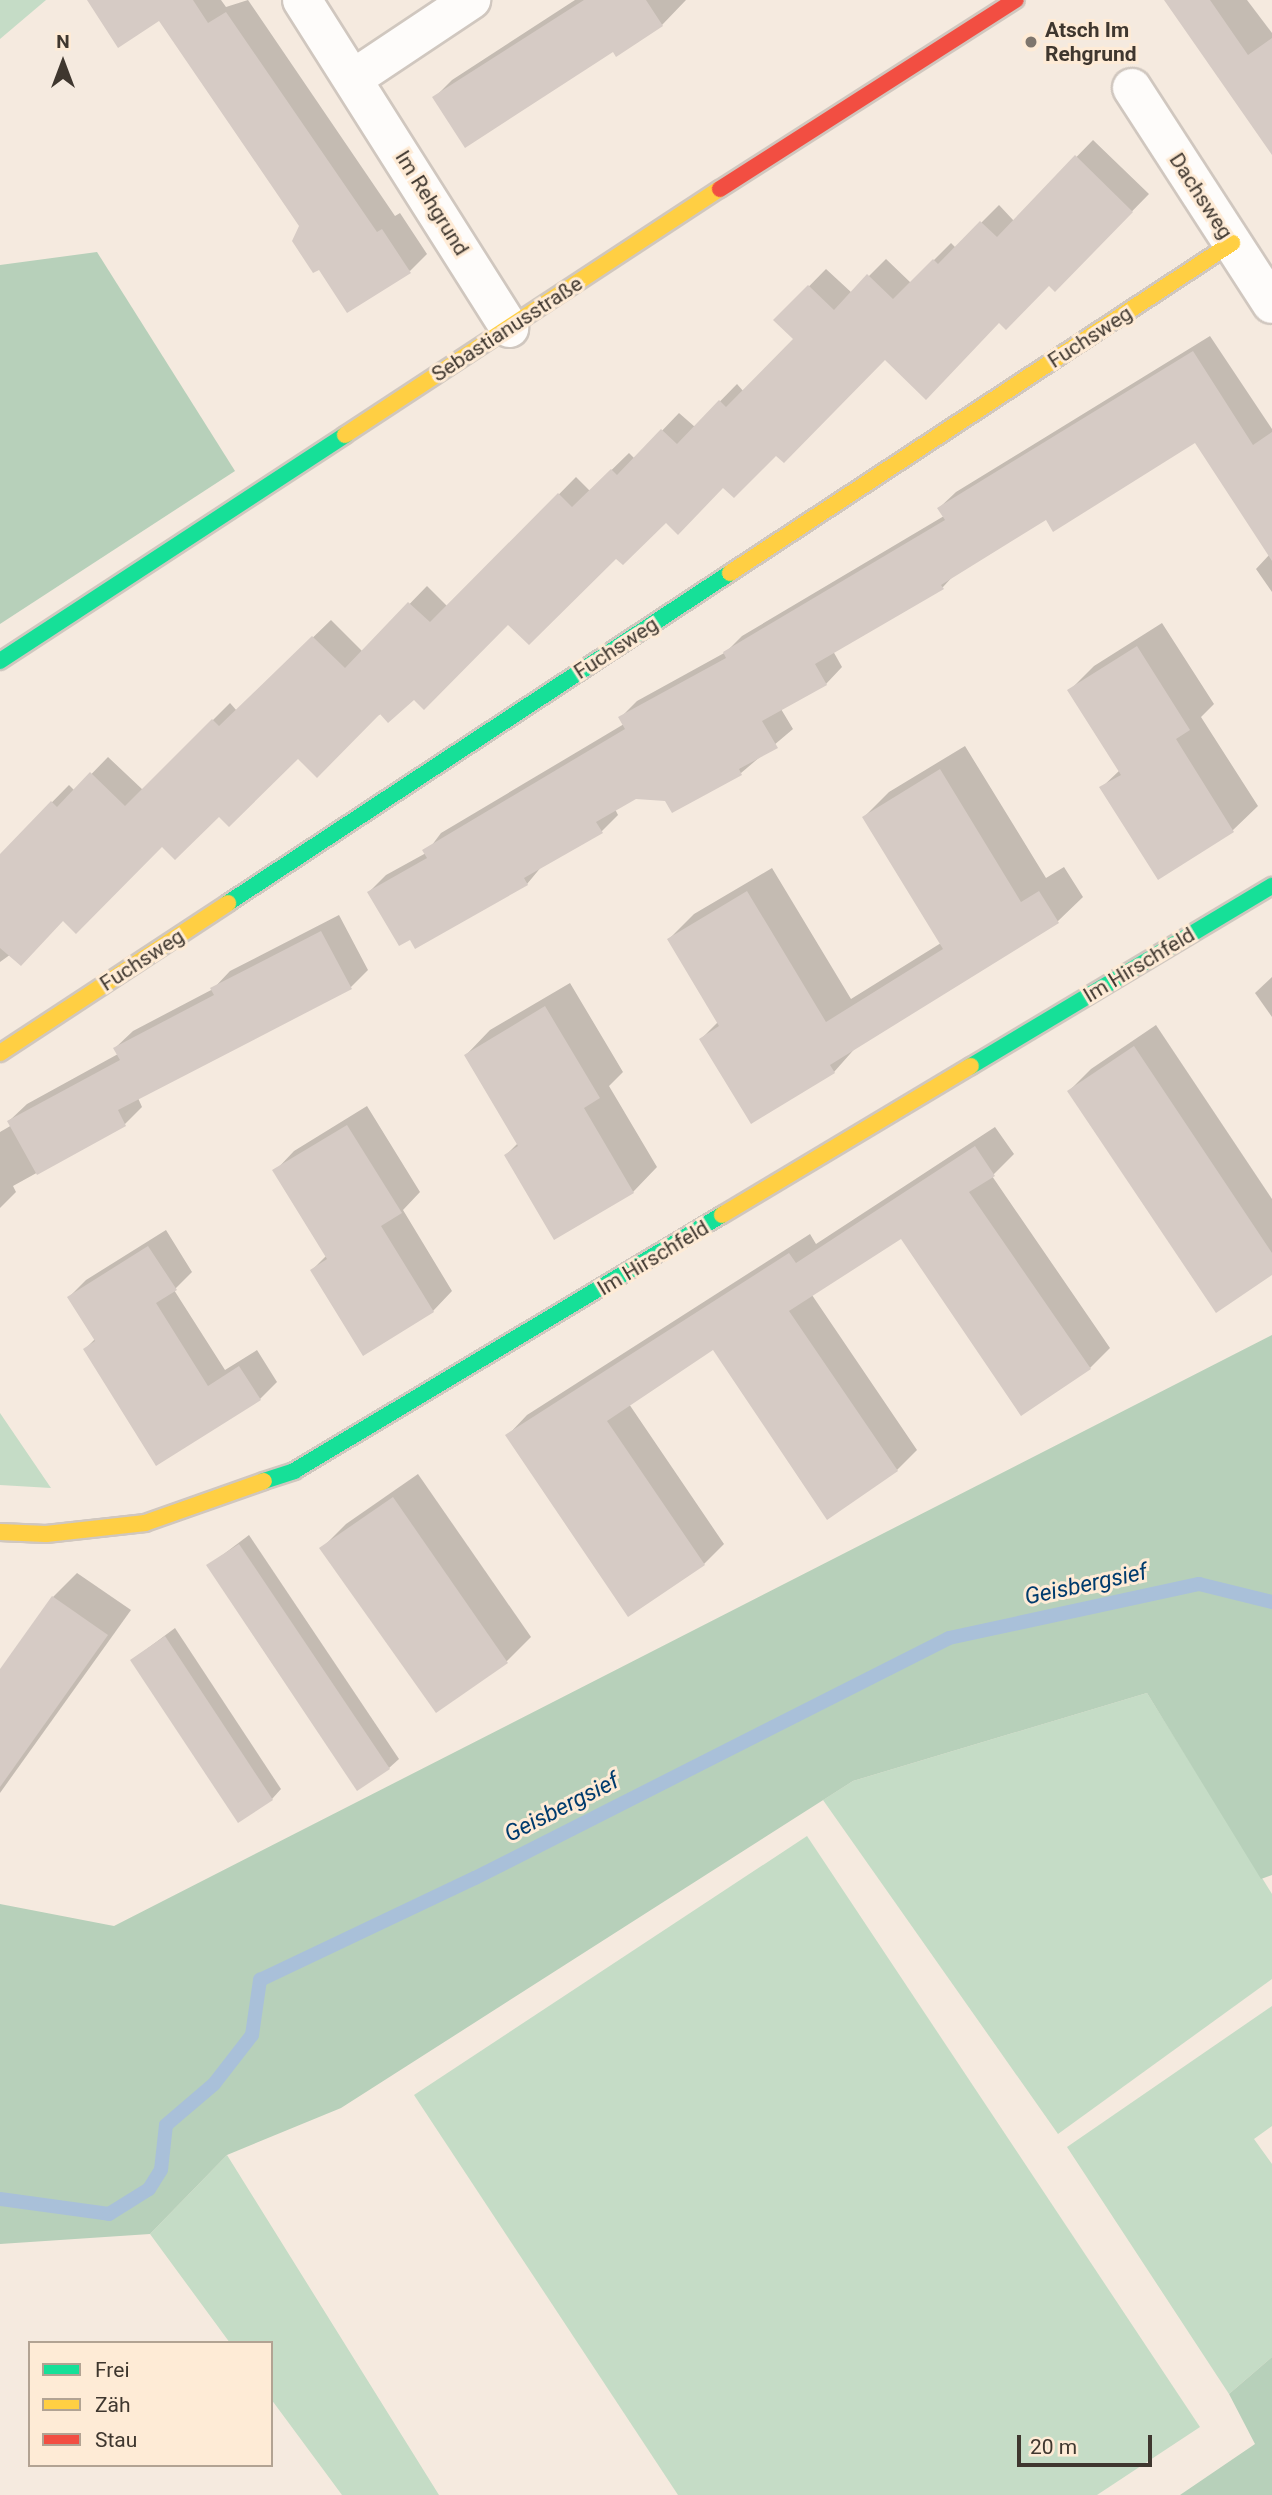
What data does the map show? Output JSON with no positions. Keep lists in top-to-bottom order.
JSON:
{
  "streets": {
    "street": [
      "Dachsweg",
      "Im Rehgrund",
      "Sebastianusstraße",
      "Fuchsweg",
      "Im Hirschfeld"
    ]
  },
  "crossings": [
    ["Dachsweg", "Fuchsweg"],
    ["Im Rehgrund", "Sebastianusstraße"]
  ],
  "water": ["Geisbergsief"],
  "places": ["Atsch Im Rehgrund"],
  "legend": ["Frei", "Zäh", "Stau"],
  "scale_bar": "20 m",
  "north": "top"
}
